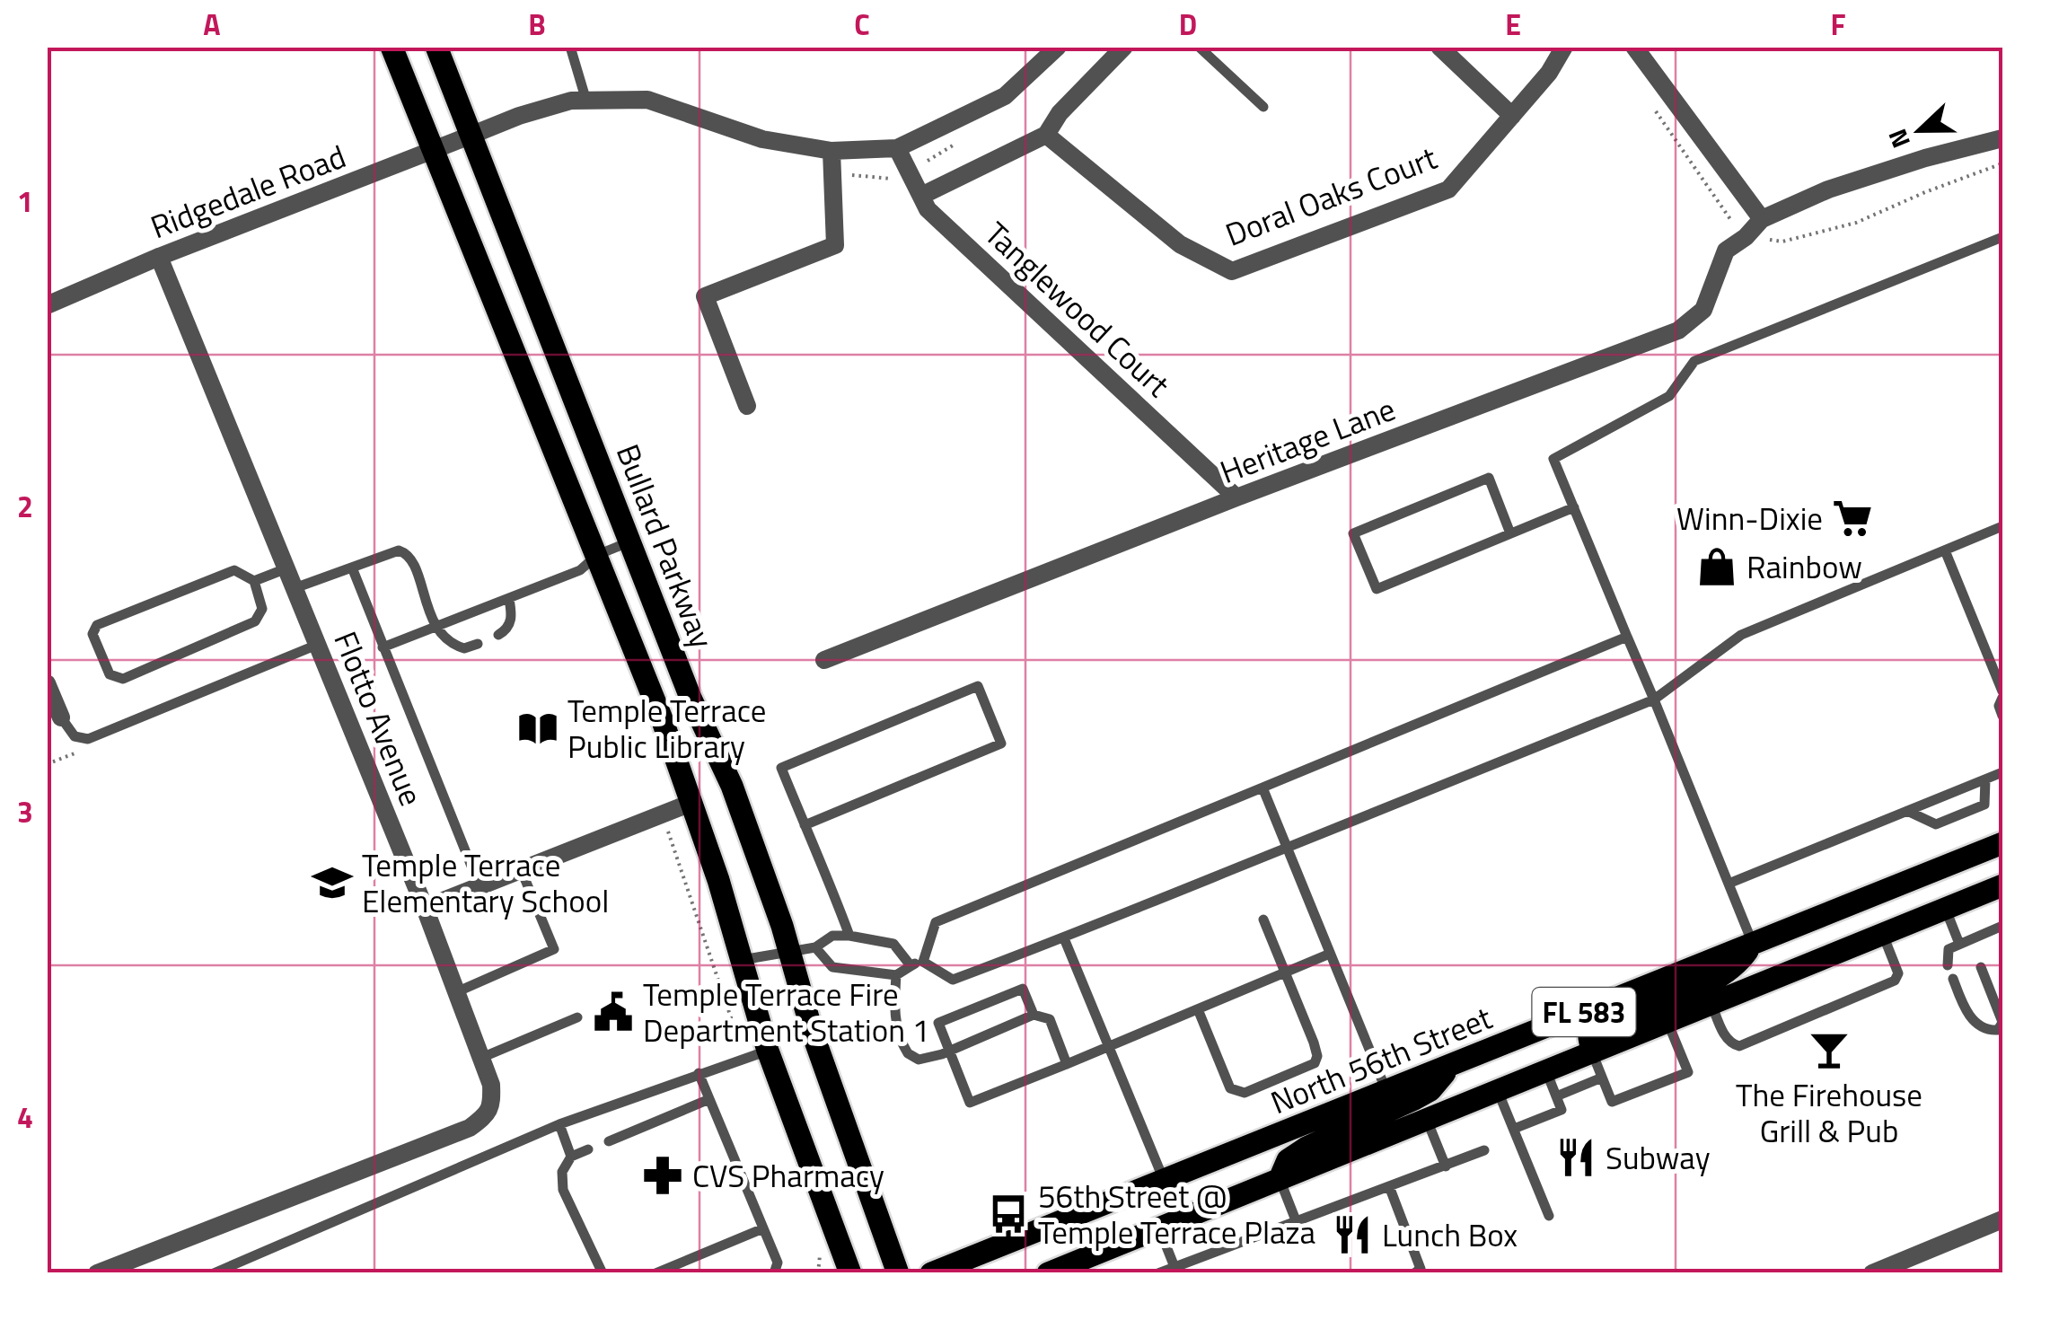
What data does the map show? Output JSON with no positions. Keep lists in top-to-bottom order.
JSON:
{
  "streets": {
    "main road": ["Bullard Parkway", "FL 583", "North 56th Street"],
    "street": [
      "Ridgedale Road",
      "Doral Oaks Court",
      "Tanglewood Court",
      "Heritage Lane",
      "Flotto Avenue"
    ]
  },
  "crossings": [
    ["Ridgedale Road", "Tanglewood Court"],
    ["Ridgedale Road", "Bullard Parkway"],
    ["Ridgedale Road", "Flotto Avenue"],
    ["Tanglewood Court", "Heritage Lane"]
  ],
  "places": {
    "supermarket": ["Winn-Dixie"],
    "shop": ["Rainbow"],
    "library": ["Temple Terrace Public Library"],
    "school or university": ["Temple Terrace Elementary School"],
    "public building": ["Temple Terrace Fire Department Station 1"],
    "bar": ["The Firehouse Grill & Pub"],
    "restaurant": ["Subway", "Lunch Box"],
    "pharmacy": ["CVS Pharmacy"],
    "bus stop": ["56th Street @ Temple Terrace Plaza"]
  },
  "north": "left",
  "grid": {
    "columns": [
      "A",
      "B",
      "C",
      "D",
      "E",
      "F"
    ],
    "rows": [
      "1",
      "2",
      "3",
      "4"
    ]
  }
}
